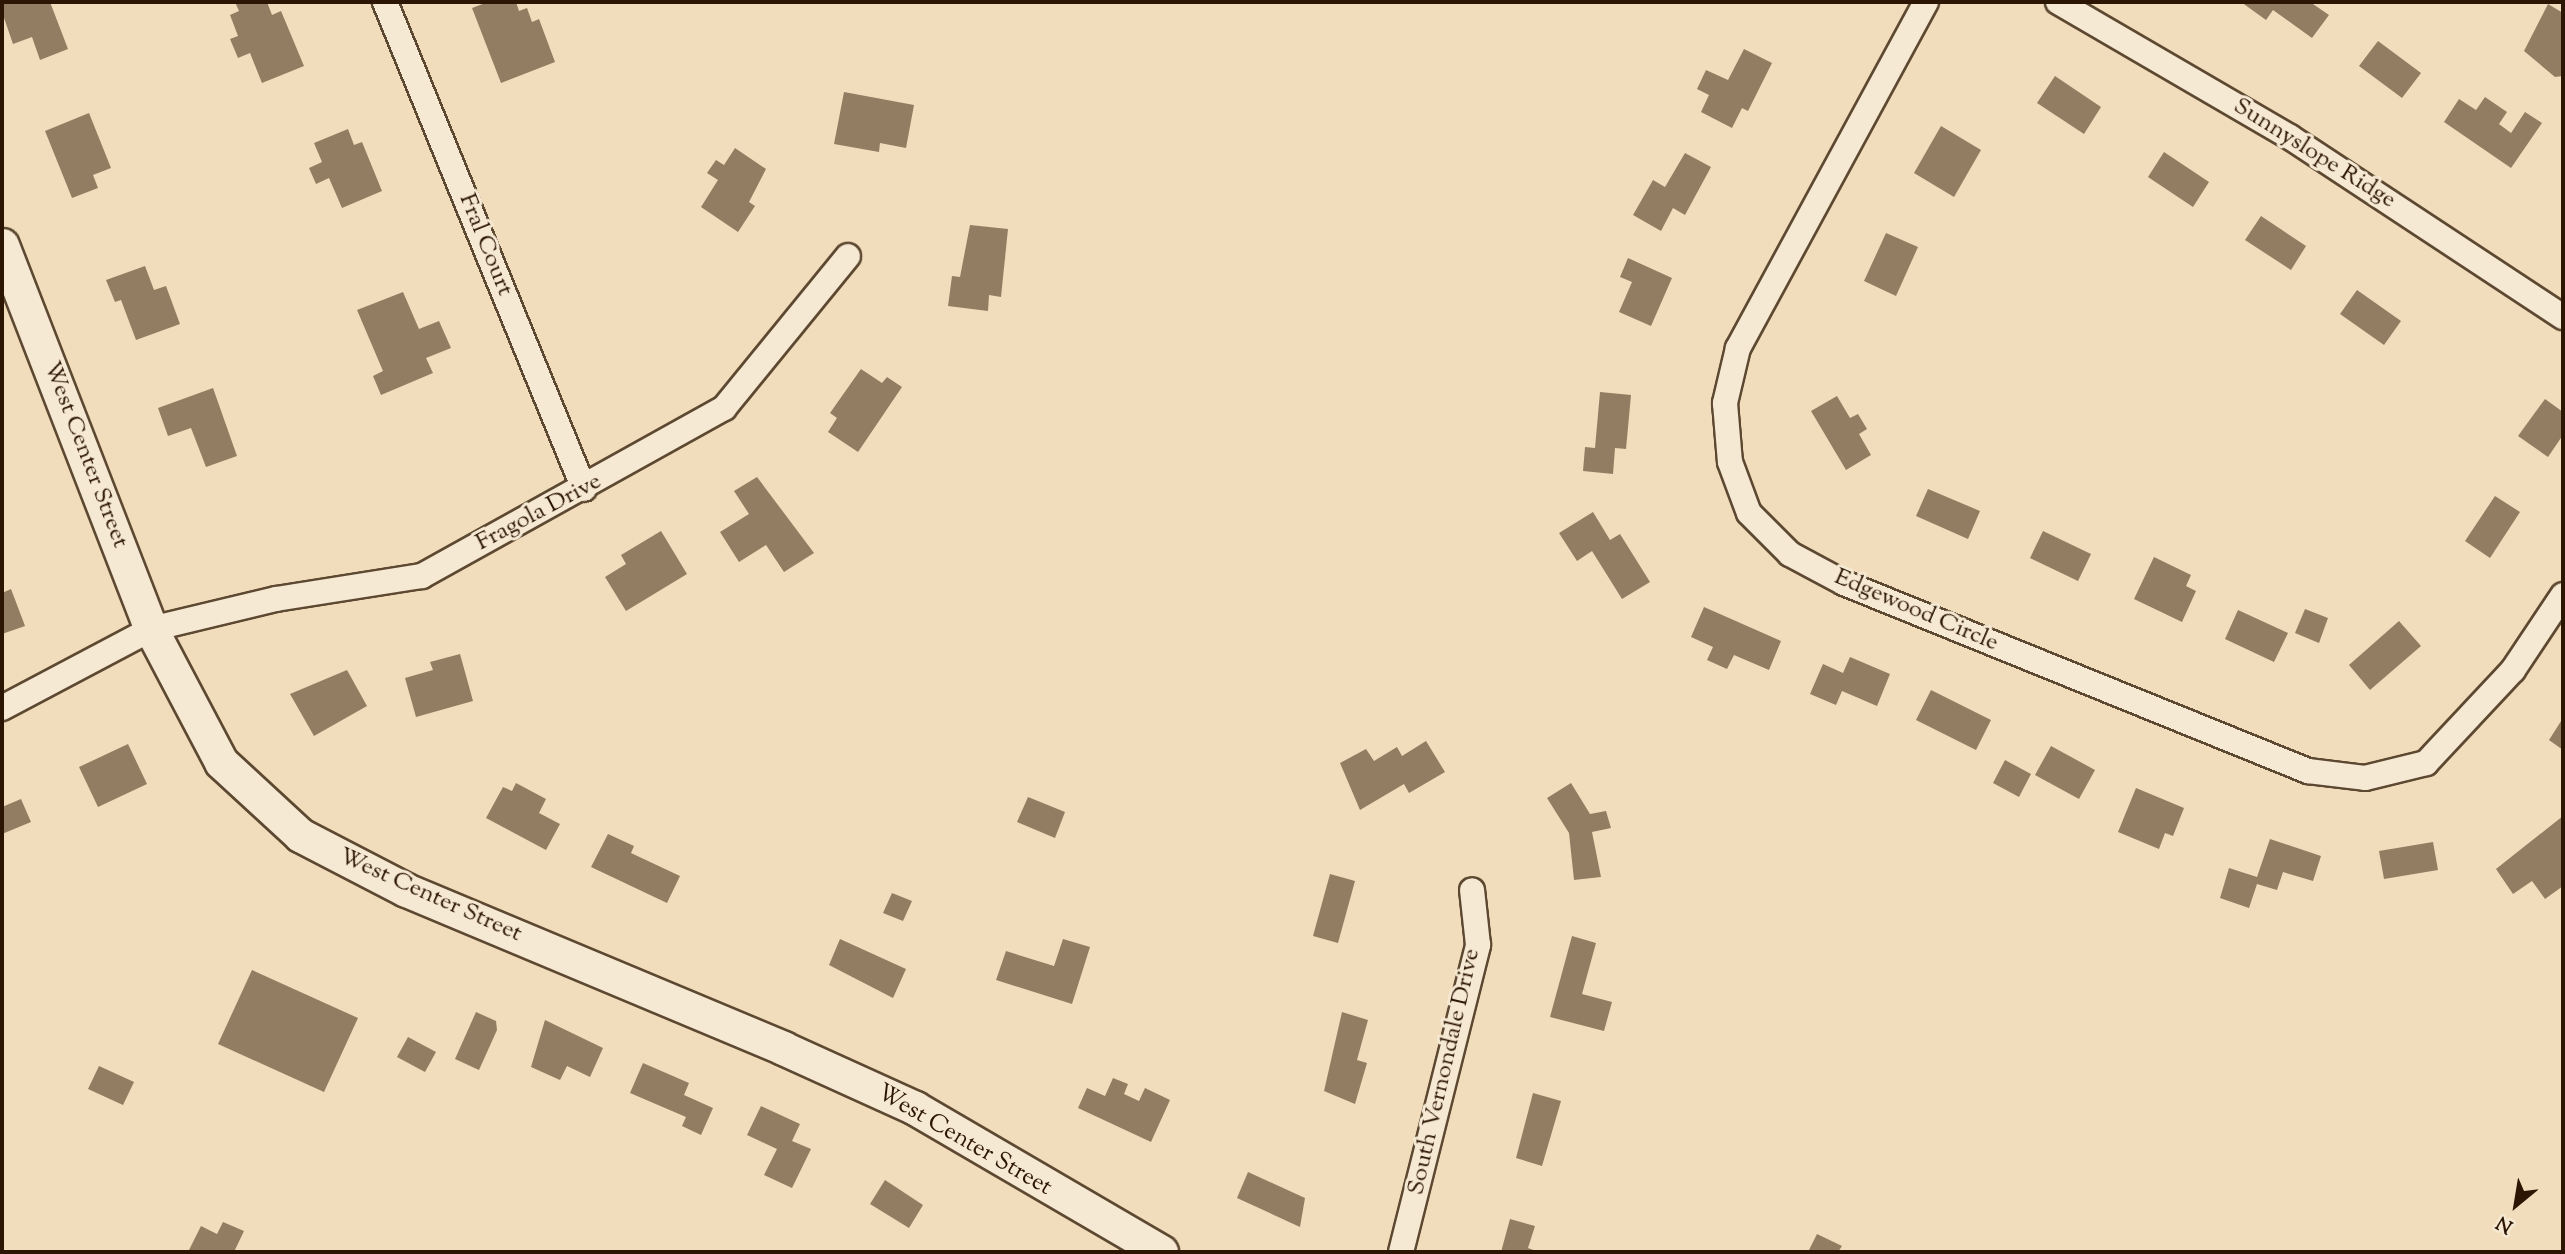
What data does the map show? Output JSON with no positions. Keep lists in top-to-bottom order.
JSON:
{
  "streets": {
    "street": [
      "Sunnyslope Ridge",
      "Fral Court",
      "West Center Street",
      "Fragola Drive",
      "Edgewood Circle",
      "South Vernondale Drive"
    ]
  },
  "crossings": [
    ["Fral Court", "Fragola Drive"],
    ["West Center Street", "Fragola Drive"]
  ],
  "north": "bottom left"
}
